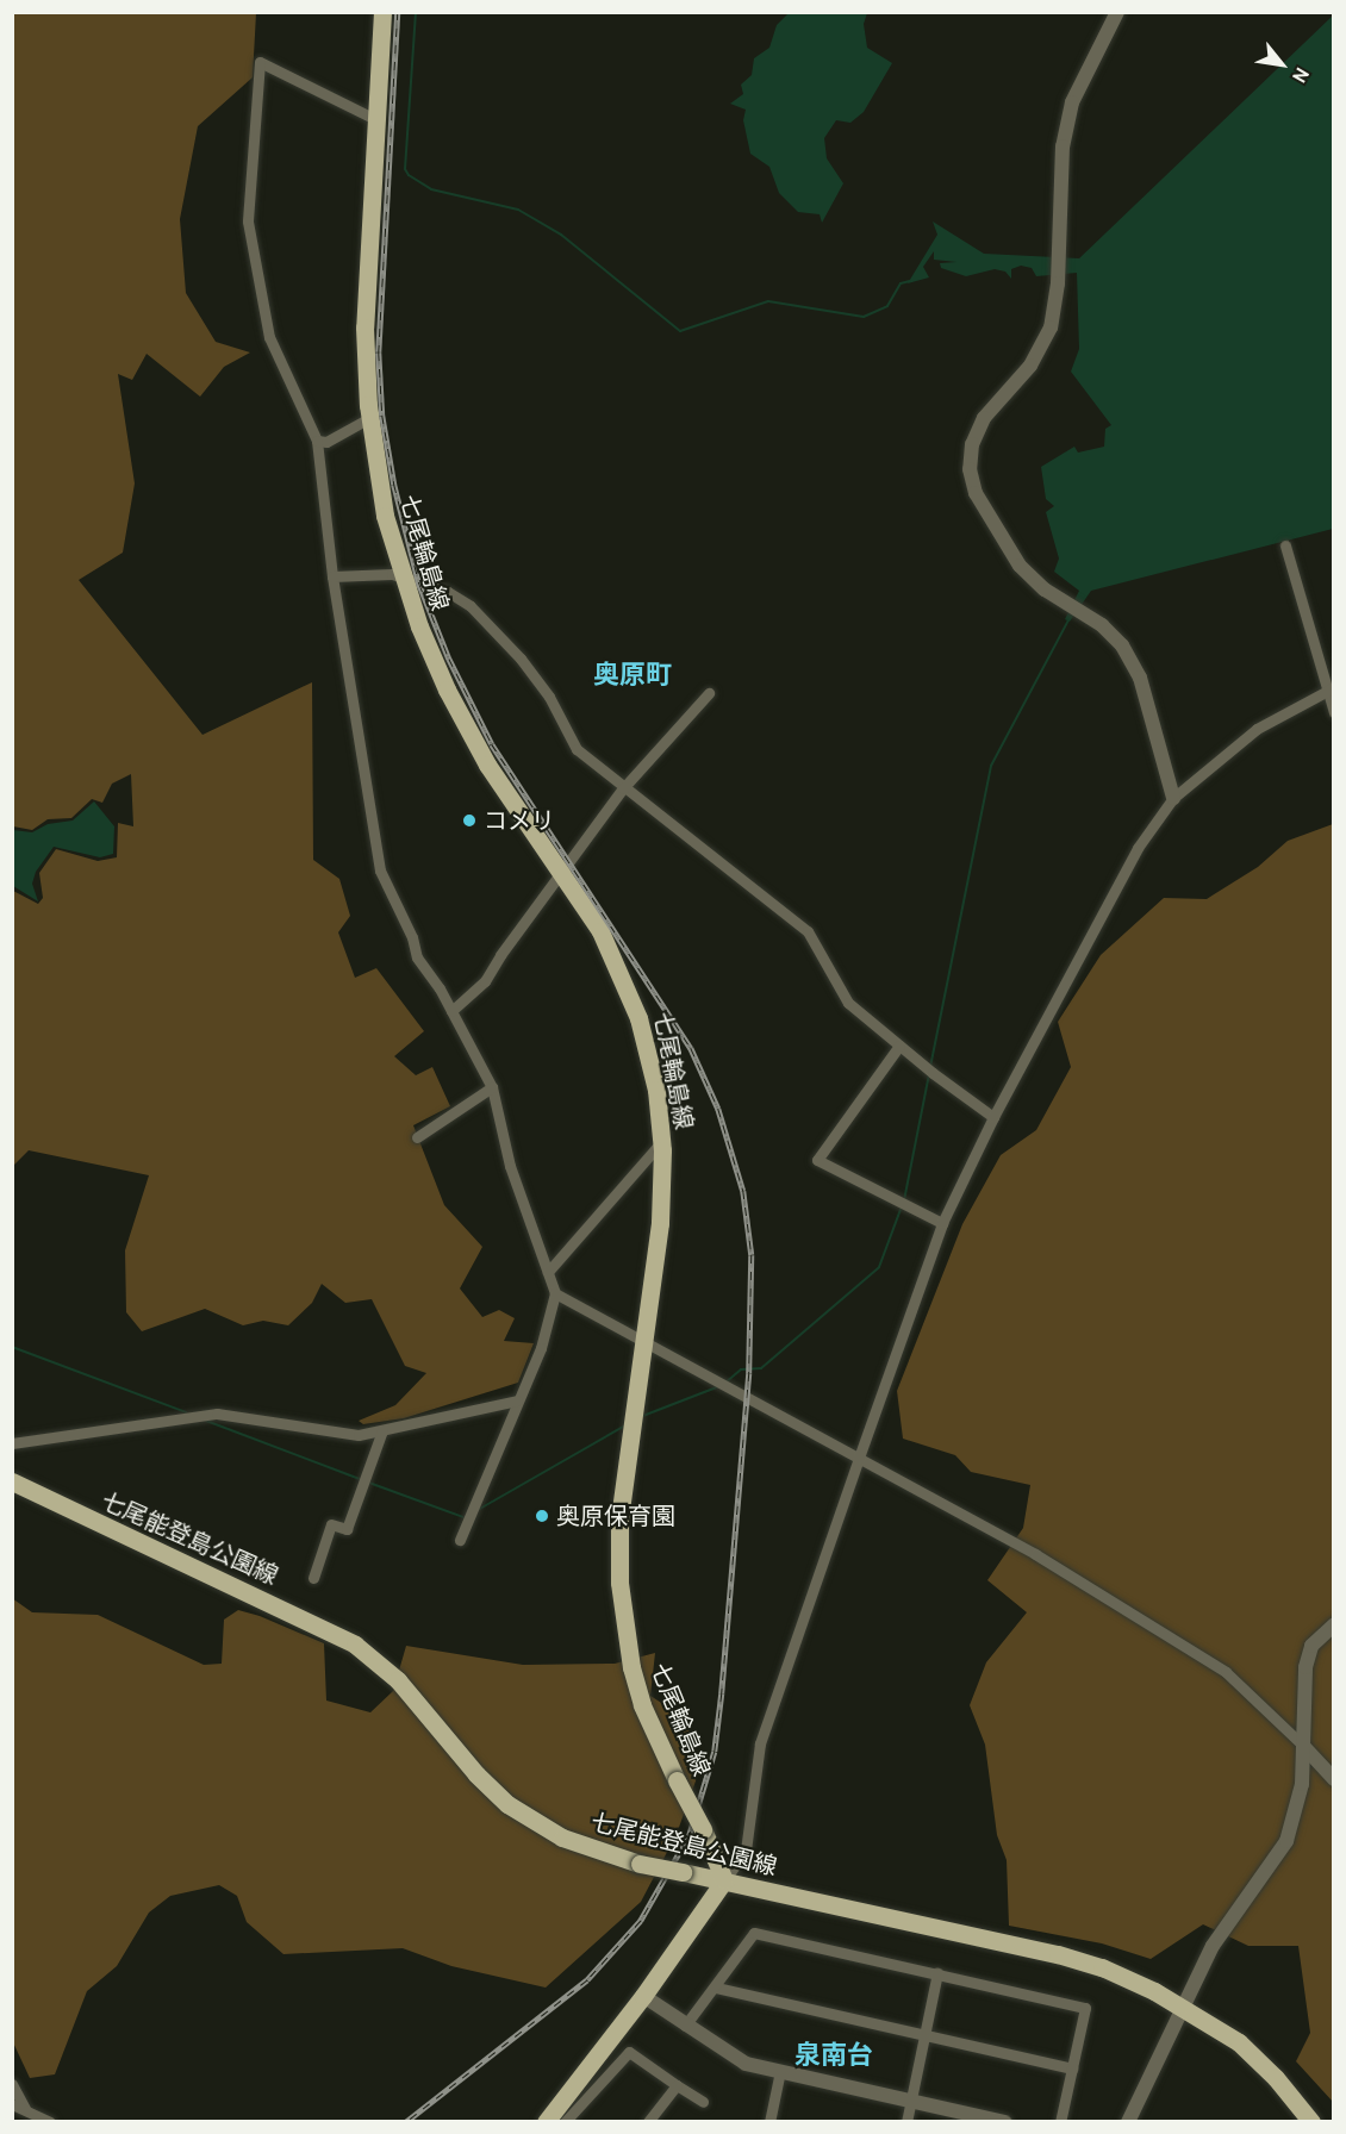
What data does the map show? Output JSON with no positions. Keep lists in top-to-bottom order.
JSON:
{
  "streets": {
    "main road": ["七尾輪島線", "七尾能登島公園線"]
  },
  "crossings": [
    ["七尾輪島線", "七尾能登島公園線"]
  ],
  "districts": ["奥原町", "泉南台"],
  "places": ["コメリ", "奥原保育園"],
  "north": "bottom right"
}
